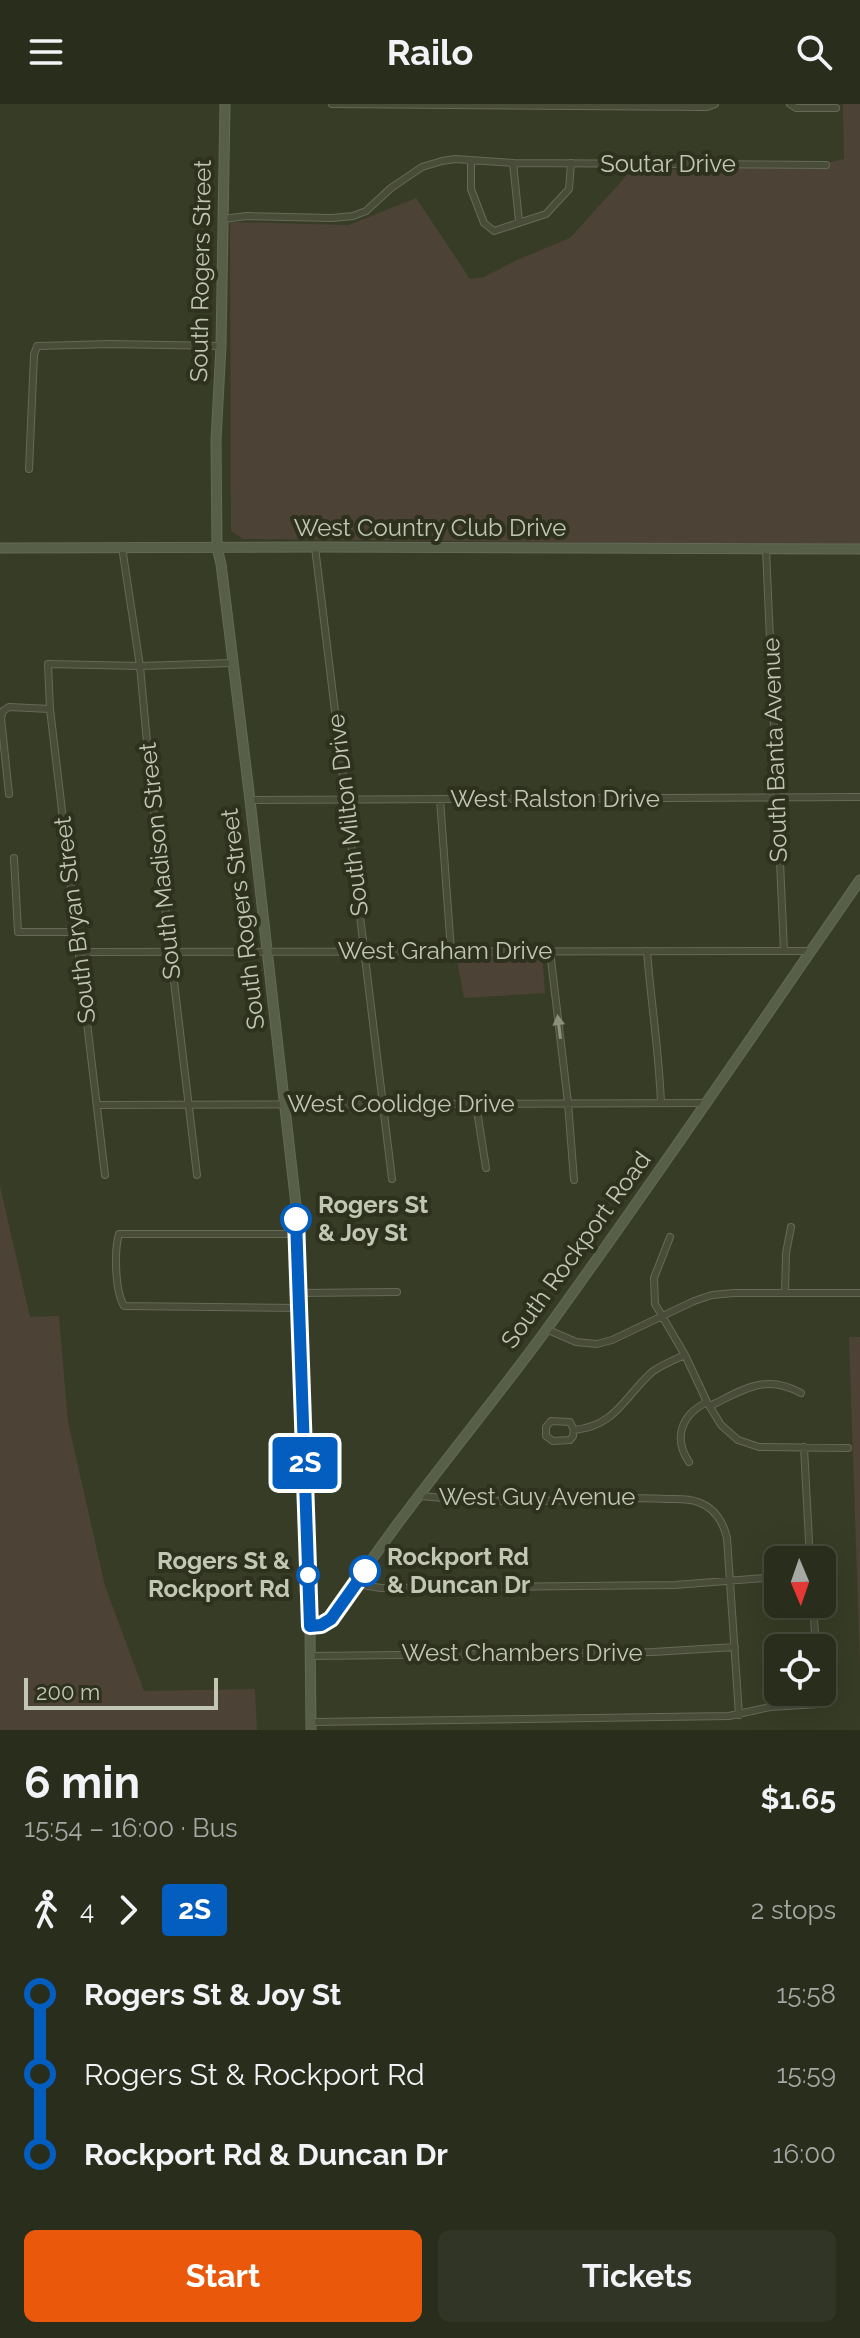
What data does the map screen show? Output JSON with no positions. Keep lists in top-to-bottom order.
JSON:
{
  "streets": {
    "street": [
      "Soutar Drive",
      "South Rogers Street",
      "West Country Club Drive",
      "South Banta Avenue",
      "West Ralston Drive",
      "South Milton Drive",
      "South Madison Street",
      "South Bryan Street",
      "West Graham Drive",
      "West Coolidge Drive",
      "South Rockport Road",
      "West Guy Avenue",
      "West Chambers Drive"
    ]
  },
  "crossings": [
    ["South Rogers Street", "West Country Club Drive"],
    ["South Rogers Street", "West Ralston Drive"],
    ["South Rogers Street", "West Graham Drive"],
    ["South Rogers Street", "West Coolidge Drive"],
    ["South Rogers Street", "South Rockport Road"],
    ["South Rogers Street", "West Chambers Drive"],
    ["West Country Club Drive", "South Banta Avenue"],
    ["West Country Club Drive", "South Milton Drive"],
    ["West Country Club Drive", "South Madison Street"],
    ["South Banta Avenue", "West Ralston Drive"],
    ["South Banta Avenue", "West Graham Drive"],
    ["West Ralston Drive", "South Milton Drive"],
    ["South Milton Drive", "West Graham Drive"],
    ["South Milton Drive", "West Coolidge Drive"],
    ["South Madison Street", "South Bryan Street"],
    ["South Madison Street", "West Graham Drive"],
    ["South Madison Street", "West Coolidge Drive"],
    ["South Bryan Street", "West Graham Drive"],
    ["South Bryan Street", "West Coolidge Drive"],
    ["West Graham Drive", "South Rockport Road"],
    ["West Coolidge Drive", "South Rockport Road"],
    ["South Rockport Road", "West Guy Avenue"],
    ["West Guy Avenue", "West Chambers Drive"]
  ],
  "places": ["Rogers St & Joy St", "Rockport Rd & Duncan Dr", "Rogers St & Rockport Rd"],
  "lines": ["bus line 2S"],
  "scale_bar": "200 m",
  "north": "bottom",
  "page": {
    "header": "Railo",
    "on_map": "2S",
    "scale": "200 m",
    "heading": ["6 min", "15:54 – 16:00 · Bus", "$1.65"],
    "legs": ["4", "2S", "2 stops"],
    "list": [
      {
        "name": "Rogers St & Joy St",
        "value": "15:58"
      },
      {
        "name": "Rogers St & Rockport Rd",
        "value": "15:59"
      },
      {
        "name": "Rockport Rd & Duncan Dr",
        "value": "16:00"
      }
    ],
    "buttons": ["Start", "Tickets"]
  }
}
